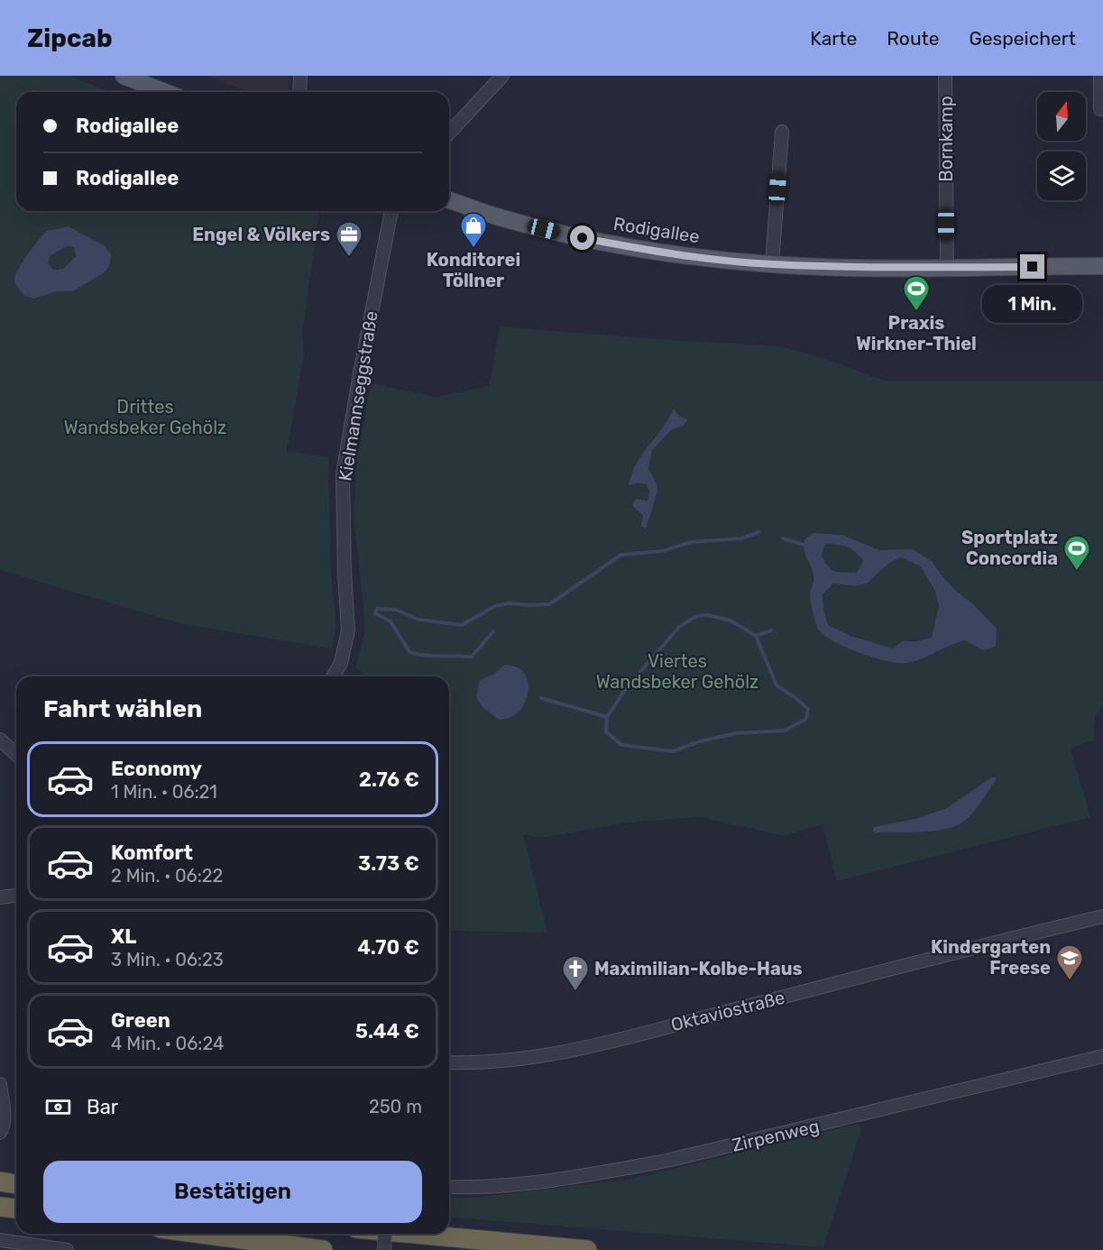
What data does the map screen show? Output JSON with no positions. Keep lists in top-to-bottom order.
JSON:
{
  "streets": {
    "main road": ["Rodigallee"],
    "street": [
      "Bornkamp",
      "Kielmannseggstraße",
      "Oktaviostraße",
      "Zirpenweg"
    ]
  },
  "crossings": [
    ["Bornkamp", "Rodigallee"]
  ],
  "parks": ["Drittes Wandsbeker Gehölz", "Viertes Wandsbeker Gehölz"],
  "places": {
    "shop": ["Konditorei Töllner"],
    "office": ["Engel & Völkers"],
    "sports": ["Praxis Wirkner-Thiel", "Sportplatz Concordia"],
    "school or university": ["Kindergarten Freese"],
    "church": ["Maximilian-Kolbe-Haus"]
  },
  "north": "top",
  "page": {
    "header": "Zipcab",
    "nav": ["Karte", "Route", "Gespeichert"],
    "banner": ["Rodigallee", "Rodigallee"],
    "bubble": "1 Min.",
    "heading": "Fahrt wählen",
    "list": [
      {
        "name": "Economy",
        "note": "1 Min. · 06:21",
        "value": "2.76 €"
      },
      {
        "name": "Komfort",
        "note": "2 Min. · 06:22",
        "value": "3.73 €"
      },
      {
        "name": "XL",
        "note": "3 Min. · 06:23",
        "value": "4.70 €"
      },
      {
        "name": "Green",
        "note": "4 Min. · 06:24",
        "value": "5.44 €"
      }
    ],
    "pay": ["Bar", "250 m"],
    "buttons": "Bestätigen"
  }
}
